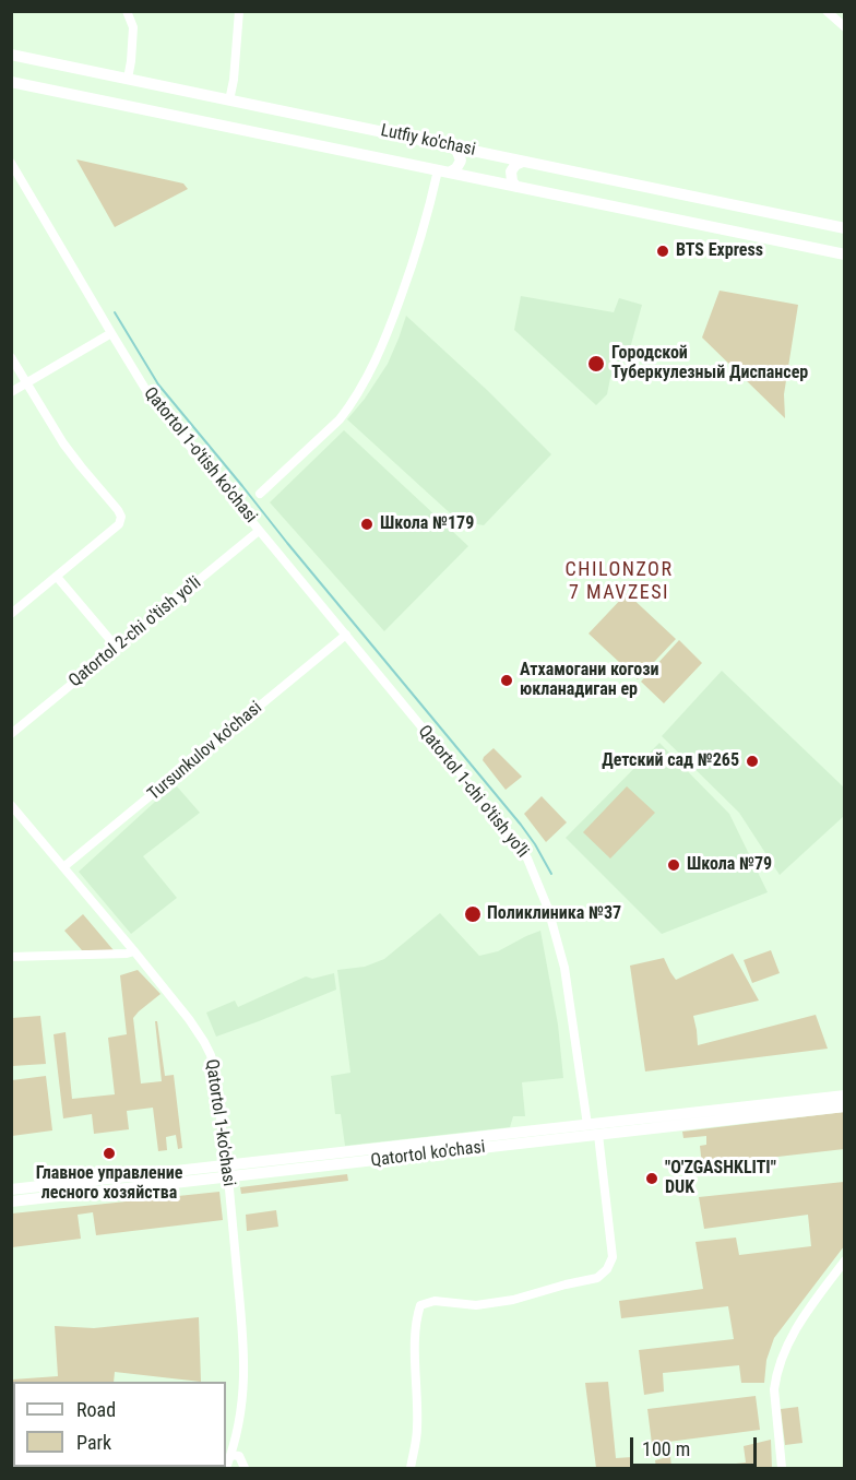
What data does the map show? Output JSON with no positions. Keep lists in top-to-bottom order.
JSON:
{
  "streets": {
    "main road": ["Lutfiy ko'chasi", "Qatortol ko'chasi"],
    "street": [
      "Qatortol 1-o'tish ko'chasi",
      "Qatortol 2-chi o'tish yo'li",
      "Tursunkulov ko'chasi",
      "Qatortol 1-chi o'tish yo'li",
      "Qatortol 1-ko'chasi"
    ]
  },
  "crossings": [
    ["Qatortol 1-o'tish ko'chasi", "Qatortol 2-chi o'tish yo'li"],
    ["Qatortol 1-o'tish ko'chasi", "Tursunkulov ko'chasi"],
    ["Qatortol 1-o'tish ko'chasi", "Qatortol 1-chi o'tish yo'li"],
    ["Tursunkulov ko'chasi", "Qatortol 1-chi o'tish yo'li"],
    ["Tursunkulov ko'chasi", "Qatortol 1-ko'chasi"],
    ["Qatortol 1-chi o'tish yo'li", "Qatortol ko'chasi"],
    ["Qatortol 1-ko'chasi", "Qatortol ko'chasi"]
  ],
  "districts": ["CHILONZOR 7 MAVZESI"],
  "places": [
    "BTS Express",
    "Городской Туберкулезный Диспансер",
    "Школа №179",
    "Атхамогани когози юкланадиган ер",
    "Детский сад №265",
    "Школа №79",
    "Поликлиника №37",
    "Главное управление лесного хозяйства",
    "\"O'ZGASHKLITI\" DUK"
  ],
  "legend": ["Road", "Park"],
  "scale_bar": "100 m"
}
